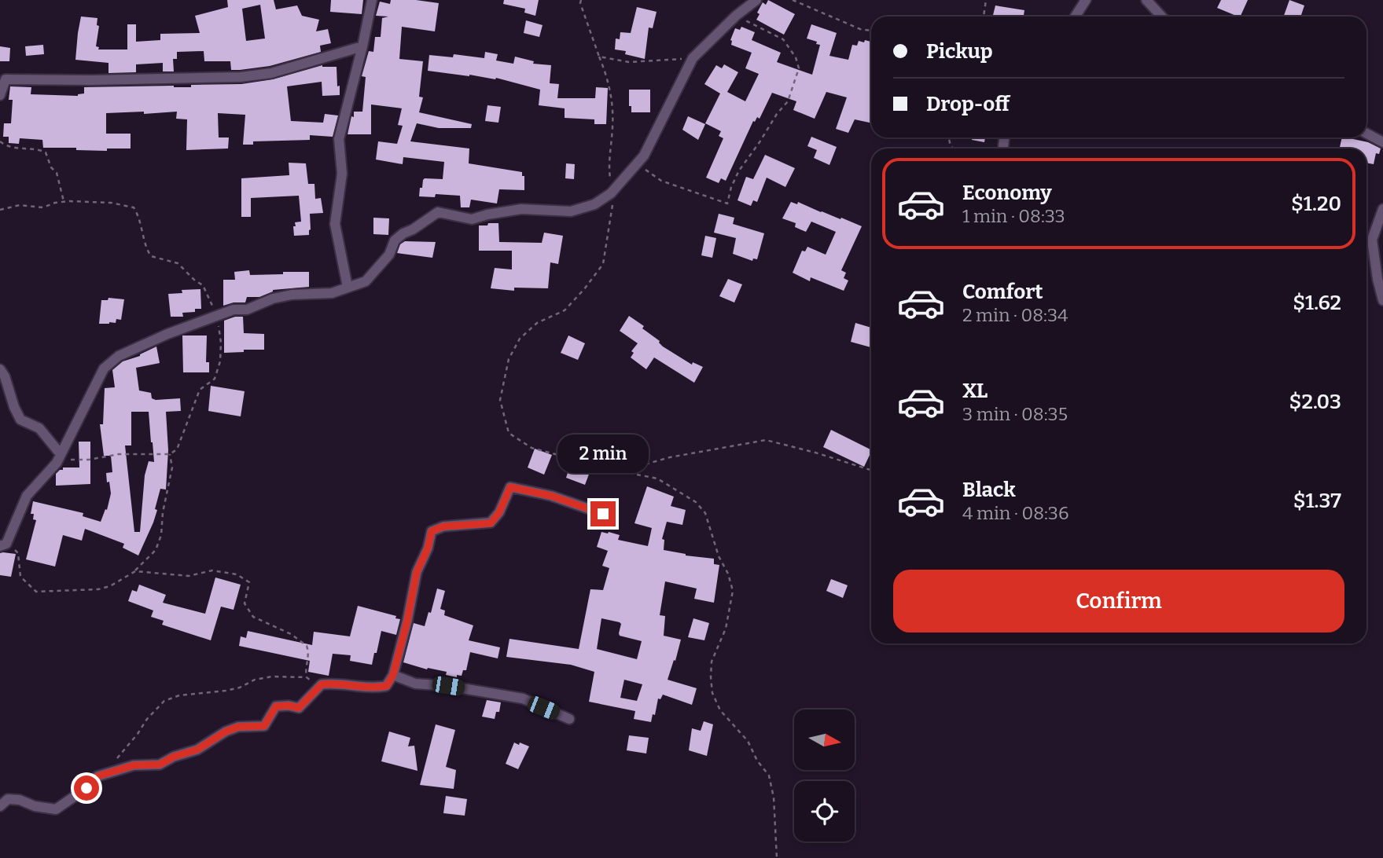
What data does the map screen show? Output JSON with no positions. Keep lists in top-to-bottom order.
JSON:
{
  "north": "right",
  "page": {
    "banner": ["Pickup", "Drop-off"],
    "list": [
      {
        "name": "Economy",
        "note": "1 min · 08:33",
        "value": "$1.20"
      },
      {
        "name": "Comfort",
        "note": "2 min · 08:34",
        "value": "$1.62"
      },
      {
        "name": "XL",
        "note": "3 min · 08:35",
        "value": "$2.03"
      },
      {
        "name": "Black",
        "note": "4 min · 08:36",
        "value": "$1.37"
      }
    ],
    "bubble": "2 min",
    "buttons": "Confirm"
  }
}
